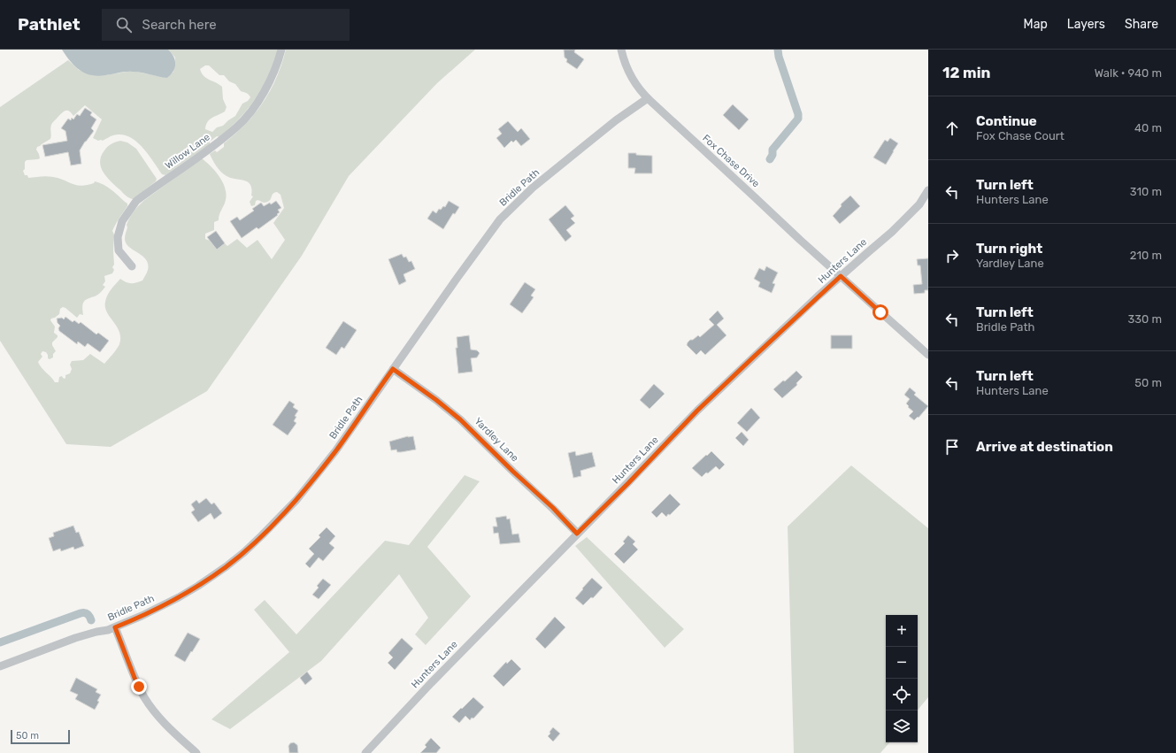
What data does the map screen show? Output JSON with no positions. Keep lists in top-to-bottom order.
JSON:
{
  "streets": {
    "street": [
      "Willow Lane",
      "Fox Chase Drive",
      "Bridle Path",
      "Hunters Lane",
      "Yardley Lane"
    ]
  },
  "crossings": [
    ["Fox Chase Drive", "Bridle Path"],
    ["Fox Chase Drive", "Hunters Lane"],
    ["Bridle Path", "Yardley Lane"],
    ["Hunters Lane", "Yardley Lane"]
  ],
  "scale_bar": "50 m",
  "page": {
    "header": "Pathlet",
    "search": "Search here",
    "nav": ["Map", "Layers", "Share"],
    "heading": ["12 min", "Walk · 940 m"],
    "list": [
      ["Continue", "Fox Chase Court", "40 m"],
      ["Turn left", "Hunters Lane", "310 m"],
      ["Turn right", "Yardley Lane", "210 m"],
      ["Turn left", "Bridle Path", "330 m"],
      ["Turn left", "Hunters Lane", "50 m"],
      "Arrive at destination"
    ],
    "map_buttons": ["+", "−"],
    "scale": "50 m"
  }
}
